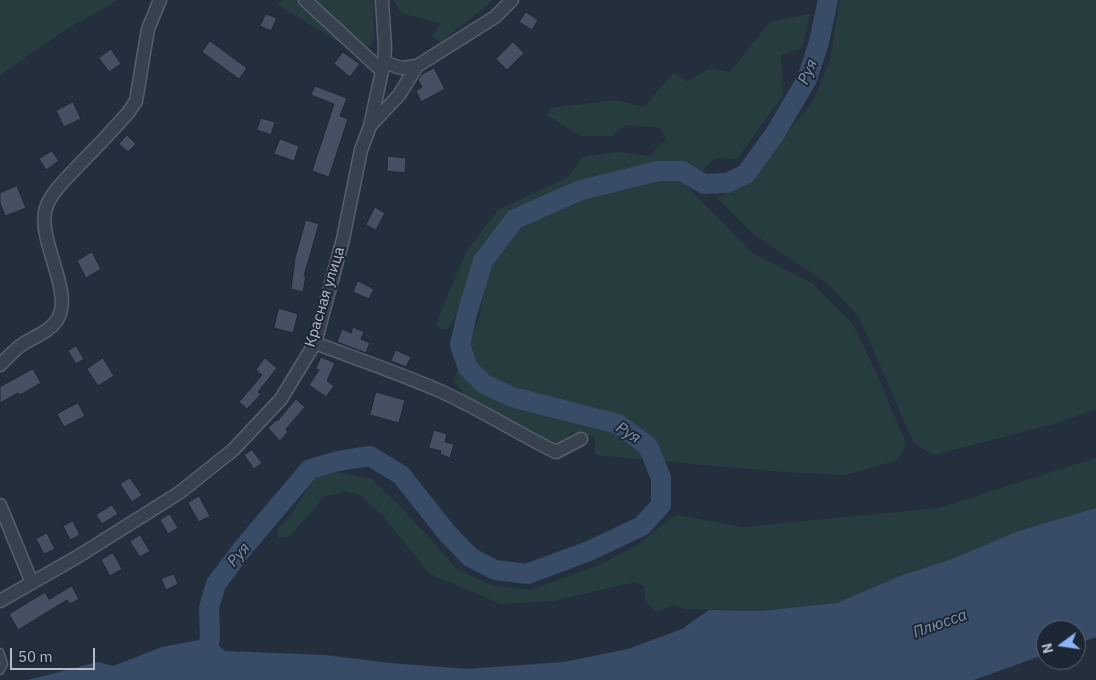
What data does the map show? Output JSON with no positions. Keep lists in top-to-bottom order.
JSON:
{
  "streets": {
    "street": ["Красная улица"]
  },
  "water": ["Руя", "Плюсса"],
  "scale_bar": "50 m",
  "north": "left"
}
